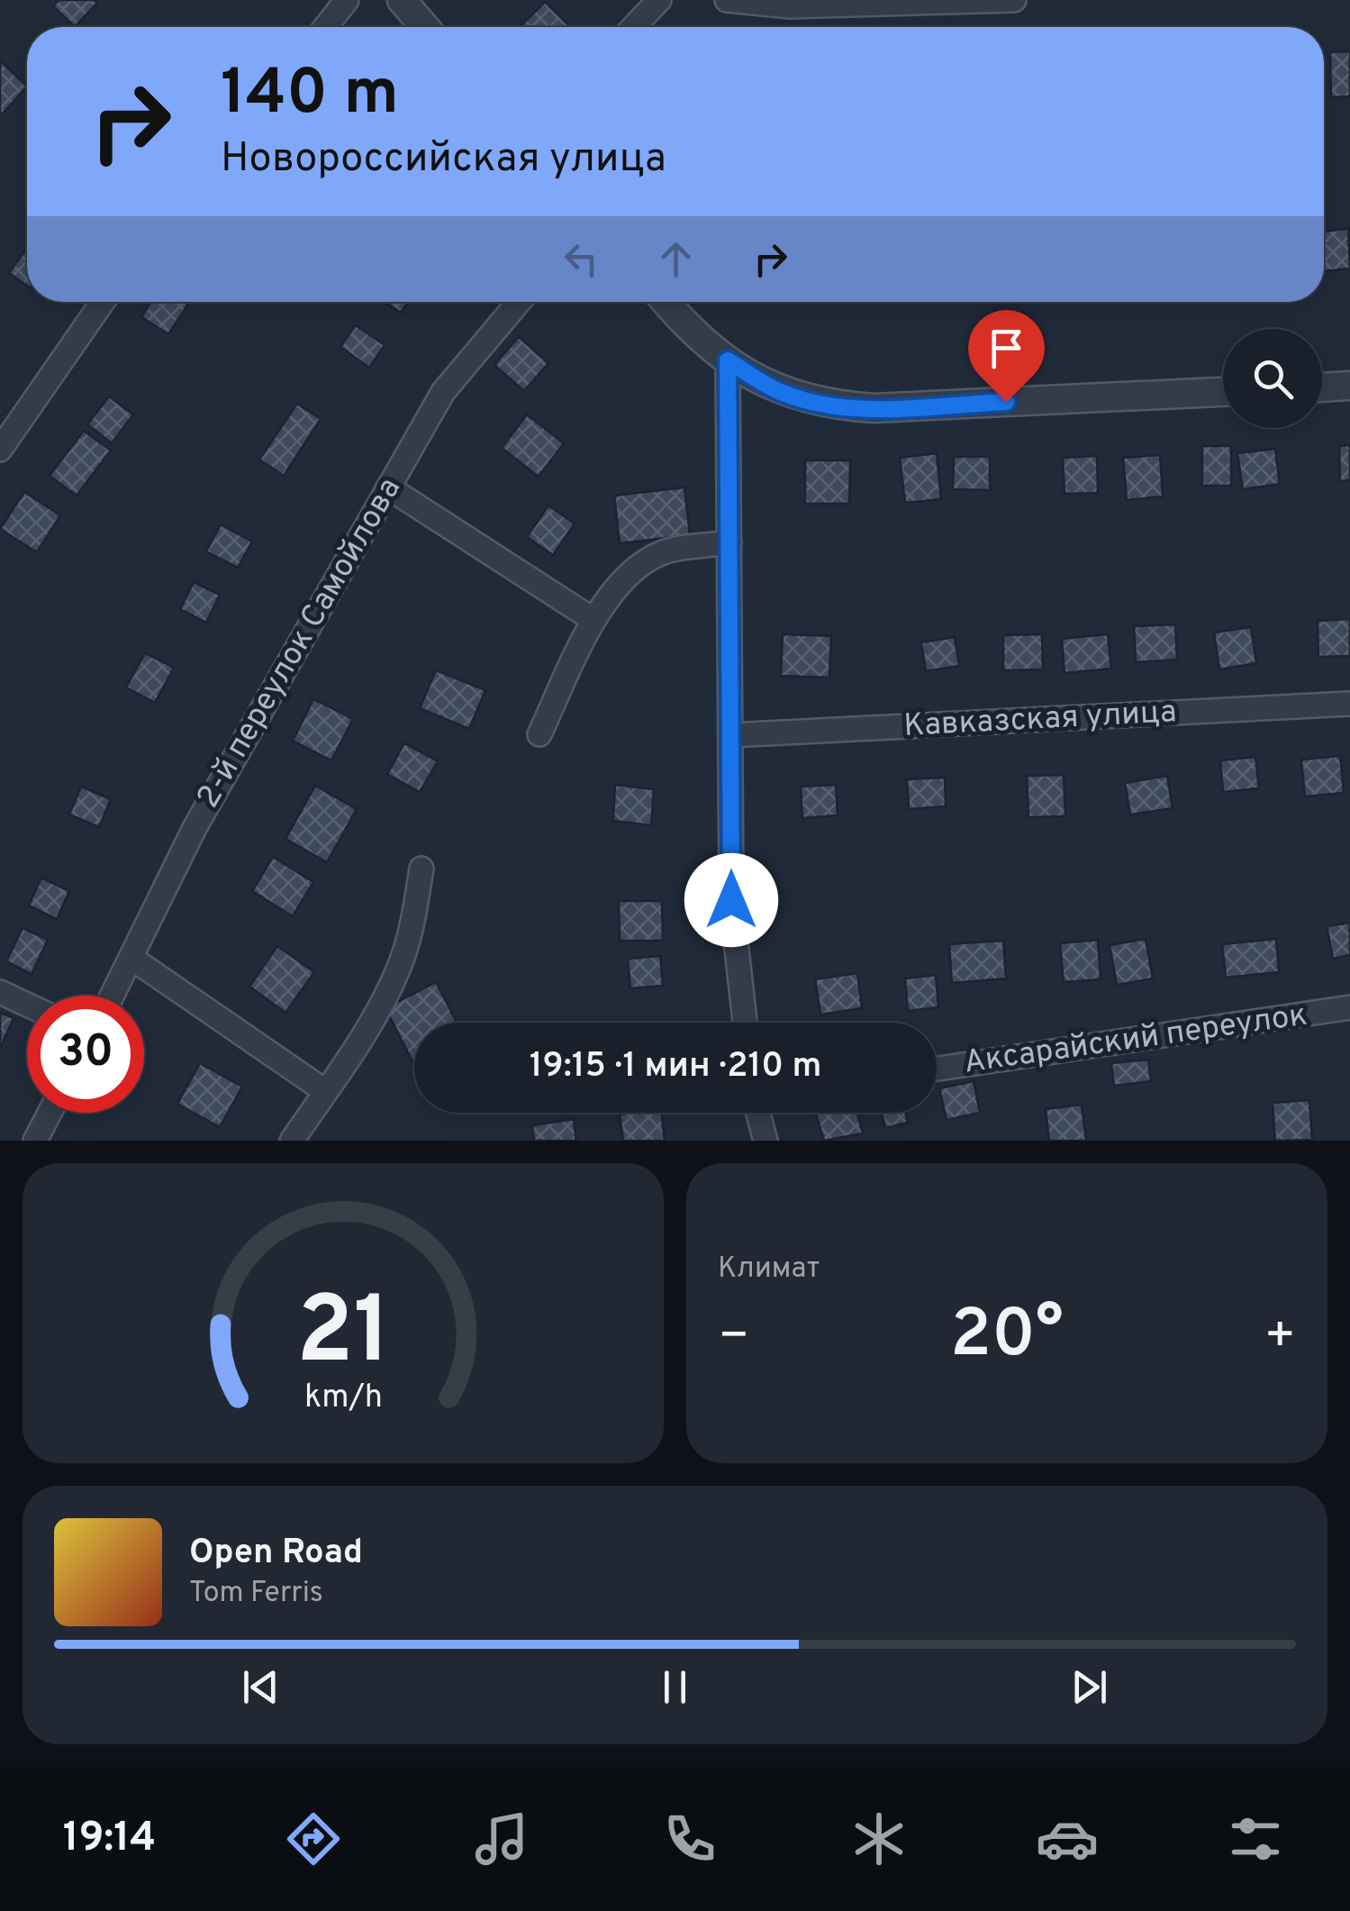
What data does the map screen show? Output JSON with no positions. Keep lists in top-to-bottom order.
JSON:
{
  "streets": {
    "street": ["2-й переулок Самойлова", "Кавказская улица", "Аксарайский переулок"]
  },
  "page": {
    "turn": ["140 m", "Новороссийская улица"],
    "limit": "30",
    "trip": "19:15 · 1 мин · 210 m",
    "tile": "Климат",
    "heat": ["−", "20°", "+"],
    "song": ["Open Road", "Tom Ferris"],
    "tabs": "19:14",
    "gauge": ["21", "km/h"]
  }
}
